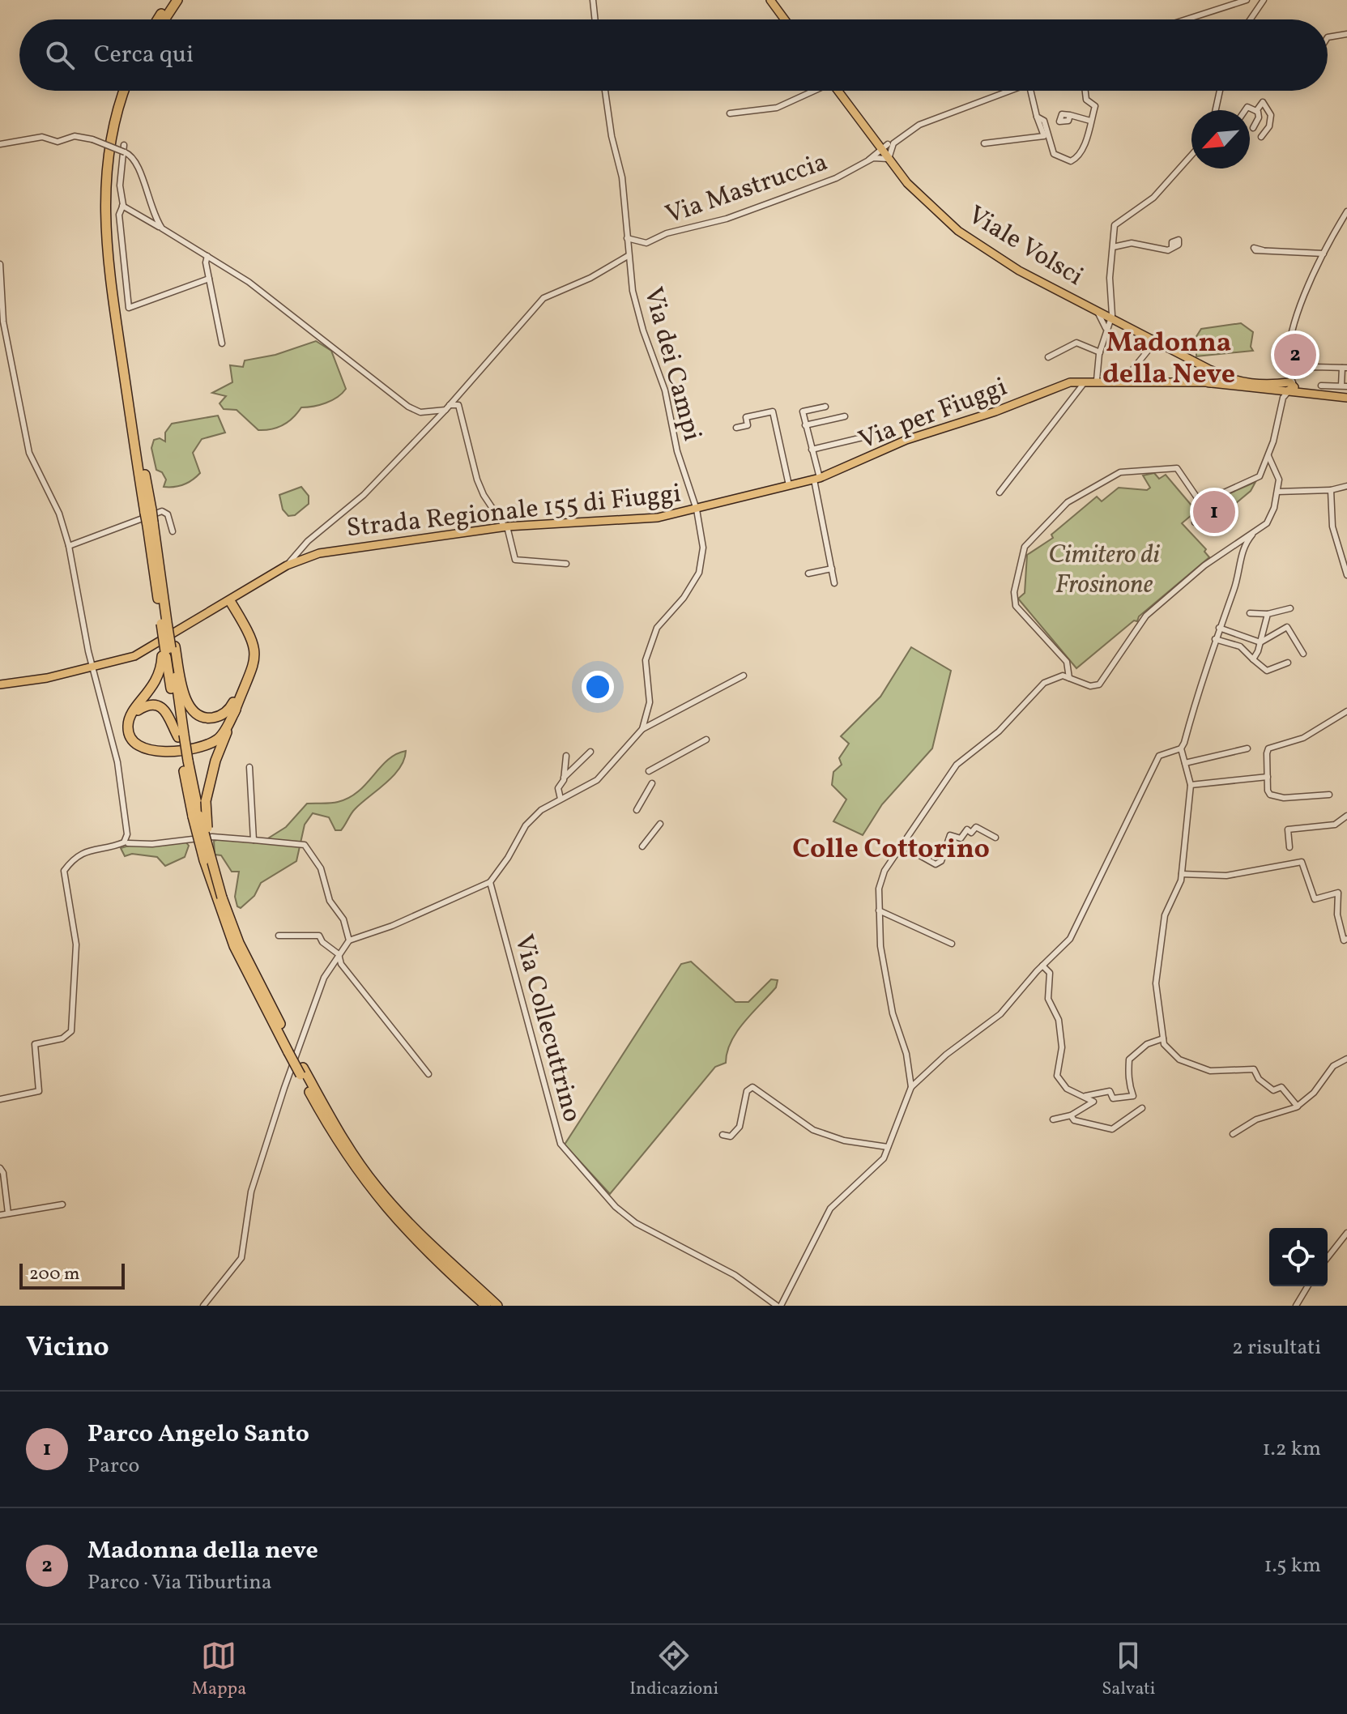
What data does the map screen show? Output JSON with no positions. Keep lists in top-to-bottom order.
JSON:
{
  "streets": {
    "main road": ["Viale Volsci", "Via per Fiuggi", "Strada Regionale 155 di Fiuggi"],
    "street": ["Via Mastruccia", "Via dei Campi", "Via Collecuttrino"]
  },
  "crossings": [
    ["Via Mastruccia", "Viale Volsci"],
    ["Via Mastruccia", "Via dei Campi"],
    ["Viale Volsci", "Via per Fiuggi"],
    ["Via dei Campi", "Via per Fiuggi"],
    ["Via dei Campi", "Strada Regionale 155 di Fiuggi"],
    ["Via dei Campi", "Via Collecuttrino"],
    ["Via per Fiuggi", "Strada Regionale 155 di Fiuggi"]
  ],
  "districts": ["Madonna della Neve", "Colle Cottorino"],
  "parks": ["Cimitero di Frosinone"],
  "scale_bar": "200 m",
  "north": "bottom left",
  "page": {
    "search": "Cerca qui",
    "pins": ["2", "1"],
    "scale": "200 m",
    "heading": ["Vicino", "2 risultati"],
    "list": [
      {
        "mark": "1",
        "name": "Parco Angelo Santo",
        "note": "Parco",
        "value": "1.2 km"
      },
      {
        "mark": "2",
        "name": "Madonna della neve",
        "note": "Parco · Via Tiburtina",
        "value": "1.5 km"
      }
    ],
    "nav": ["Mappa", "Indicazioni", "Salvati"]
  }
}
